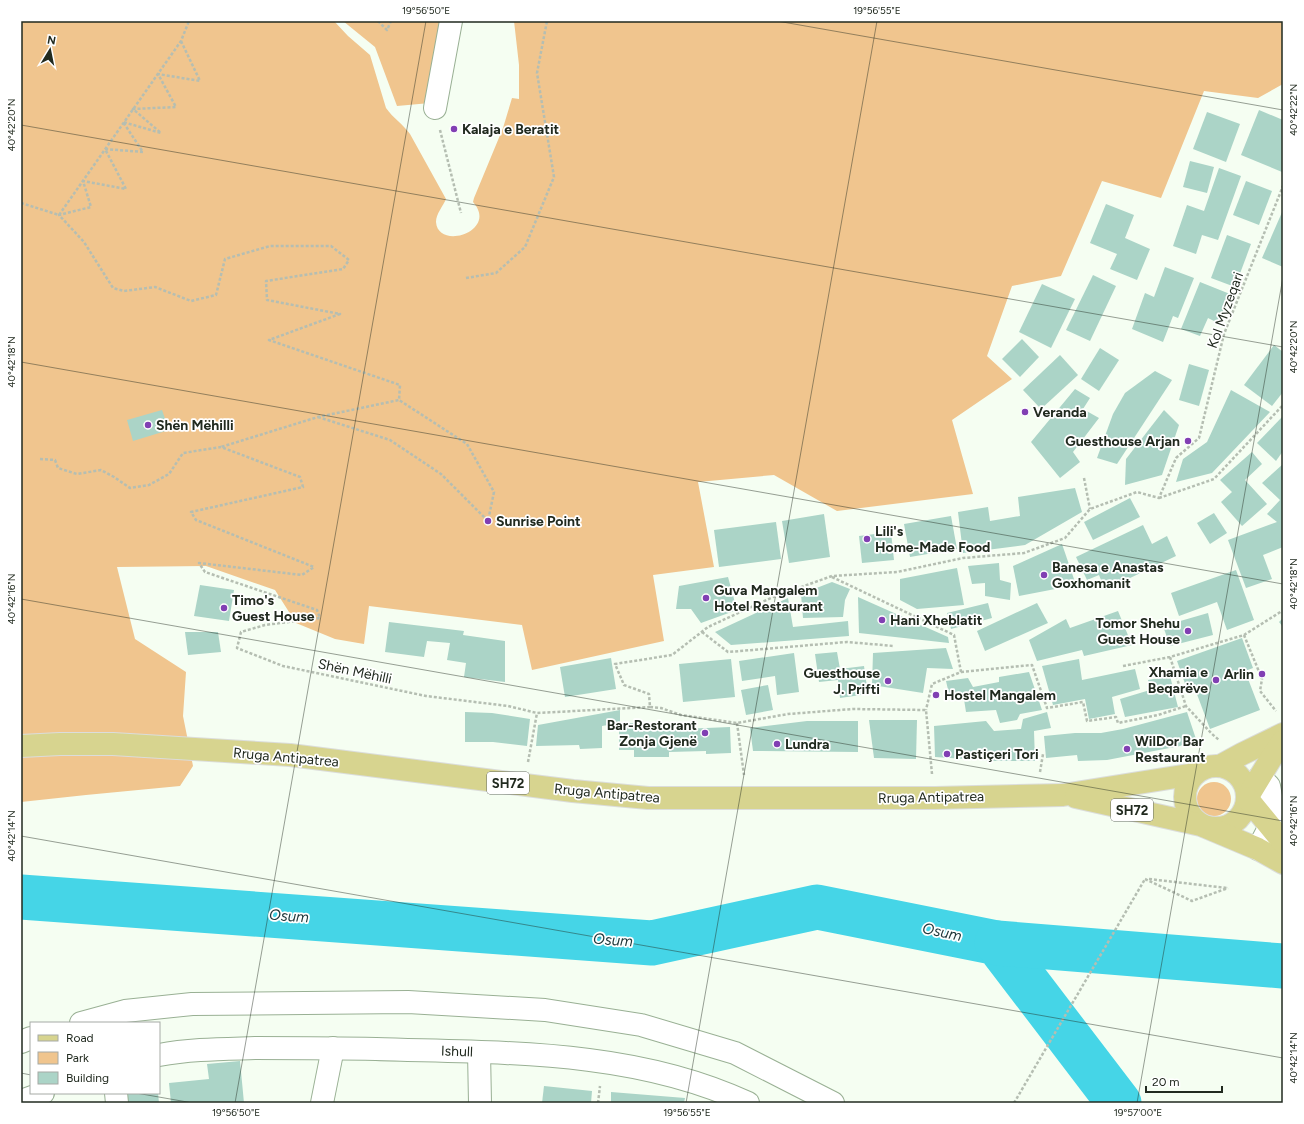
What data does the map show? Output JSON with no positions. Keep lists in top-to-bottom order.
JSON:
{
  "streets": {
    "main road": ["Rruga Antipatrea", "SH72"],
    "street": ["Ishull"],
    "path": ["Kol Myzeqari", "Shën Mëhilli"]
  },
  "crossings": [
    ["Rruga Antipatrea", "SH72"]
  ],
  "water": ["Osum"],
  "places": [
    "Kalaja e Beratit",
    "Veranda",
    "Shën Mëhilli",
    "Guesthouse Arjan",
    "Sunrise Point",
    "Lili's Home-Made Food",
    "Banesa e Anastas Goxhomanit",
    "Guva Mangalem Hotel Restaurant",
    "Timo's Guest House",
    "Hani Xheblatit",
    "Tomor Shehu Guest House",
    "Arlin",
    "Xhamia e Beqarëve",
    "Guesthouse J. Prifti",
    "Hostel Mangalem",
    "Bar-Restorant Zonja Gjenë",
    "Lundra",
    "WilDor Bar Restaurant",
    "Pastiçeri Tori"
  ],
  "legend": ["Road", "Park", "Building"],
  "scale_bar": "20 m",
  "north": "top",
  "coordinates": [
    "19°56'50\"E",
    "19°56'55\"E",
    "40°42'22\"N",
    "40°42'20\"N",
    "40°42'18\"N",
    "40°42'16\"N",
    "40°42'14\"N",
    "19°57'00\"E"
  ]
}
